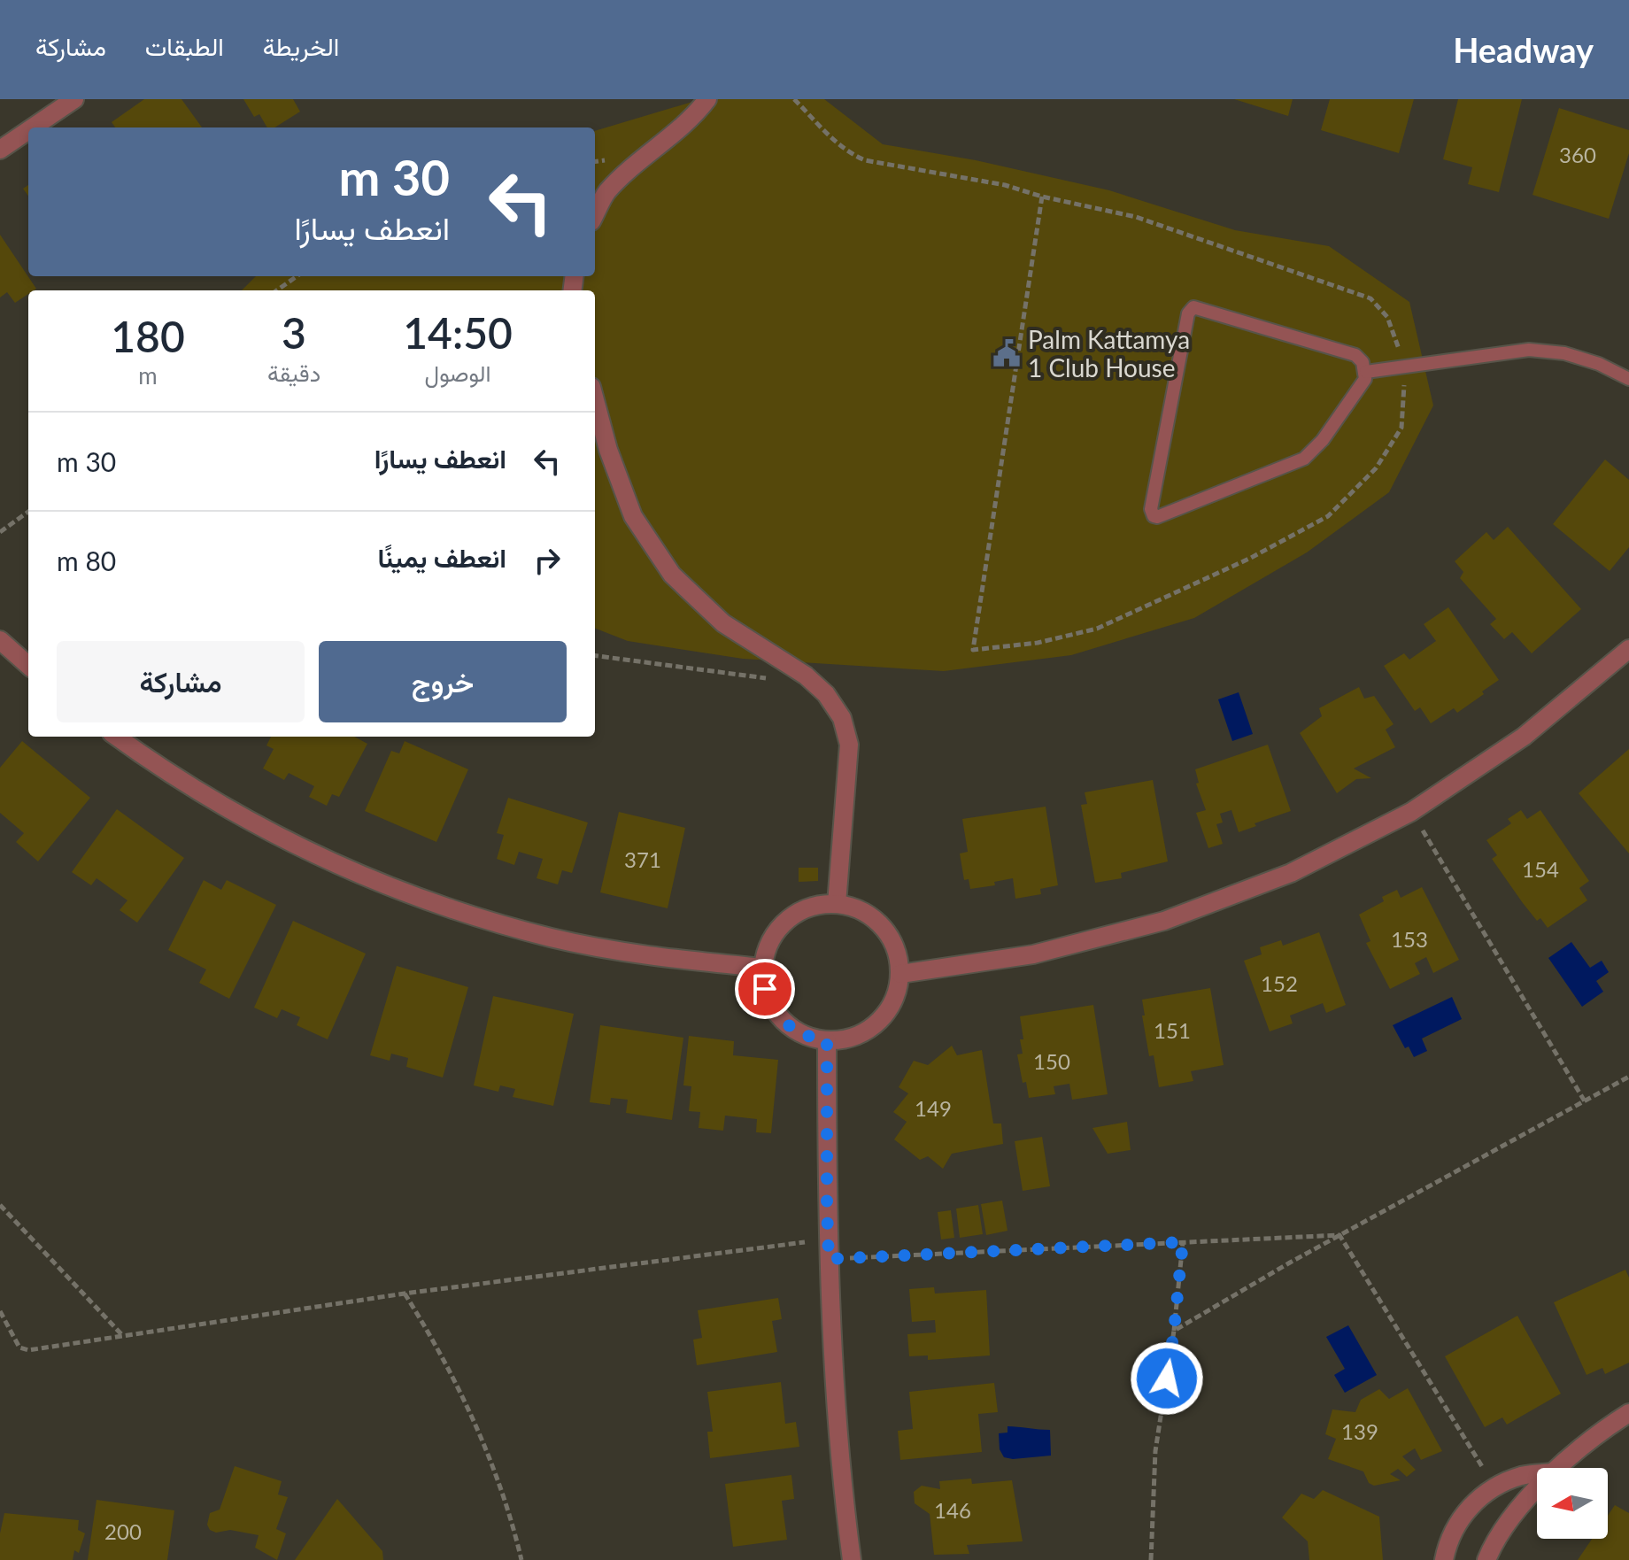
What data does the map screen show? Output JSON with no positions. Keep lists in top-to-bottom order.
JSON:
{
  "places": {
    "public building": ["Palm Kattamya 1 Club House"]
  },
  "house_numbers": [
    "360",
    "371",
    "154",
    "153",
    "152",
    "151",
    "150",
    "149",
    "139",
    "146",
    "200"
  ],
  "north": "left",
  "page": {
    "header": "Headway",
    "nav": ["الخريطة", "الطبقات", "مشاركة"],
    "turn": ["30 m", "انعطف يسارًا"],
    "eta": [
      "14:50",
      "الوصول",
      "3",
      "دقيقة",
      "180",
      "m"
    ],
    "list": [
      {
        "name": "انعطف يسارًا",
        "value": "30 m"
      },
      {
        "name": "انعطف يمينًا",
        "value": "80 m"
      }
    ],
    "buttons": ["خروج", "مشاركة"]
  }
}
